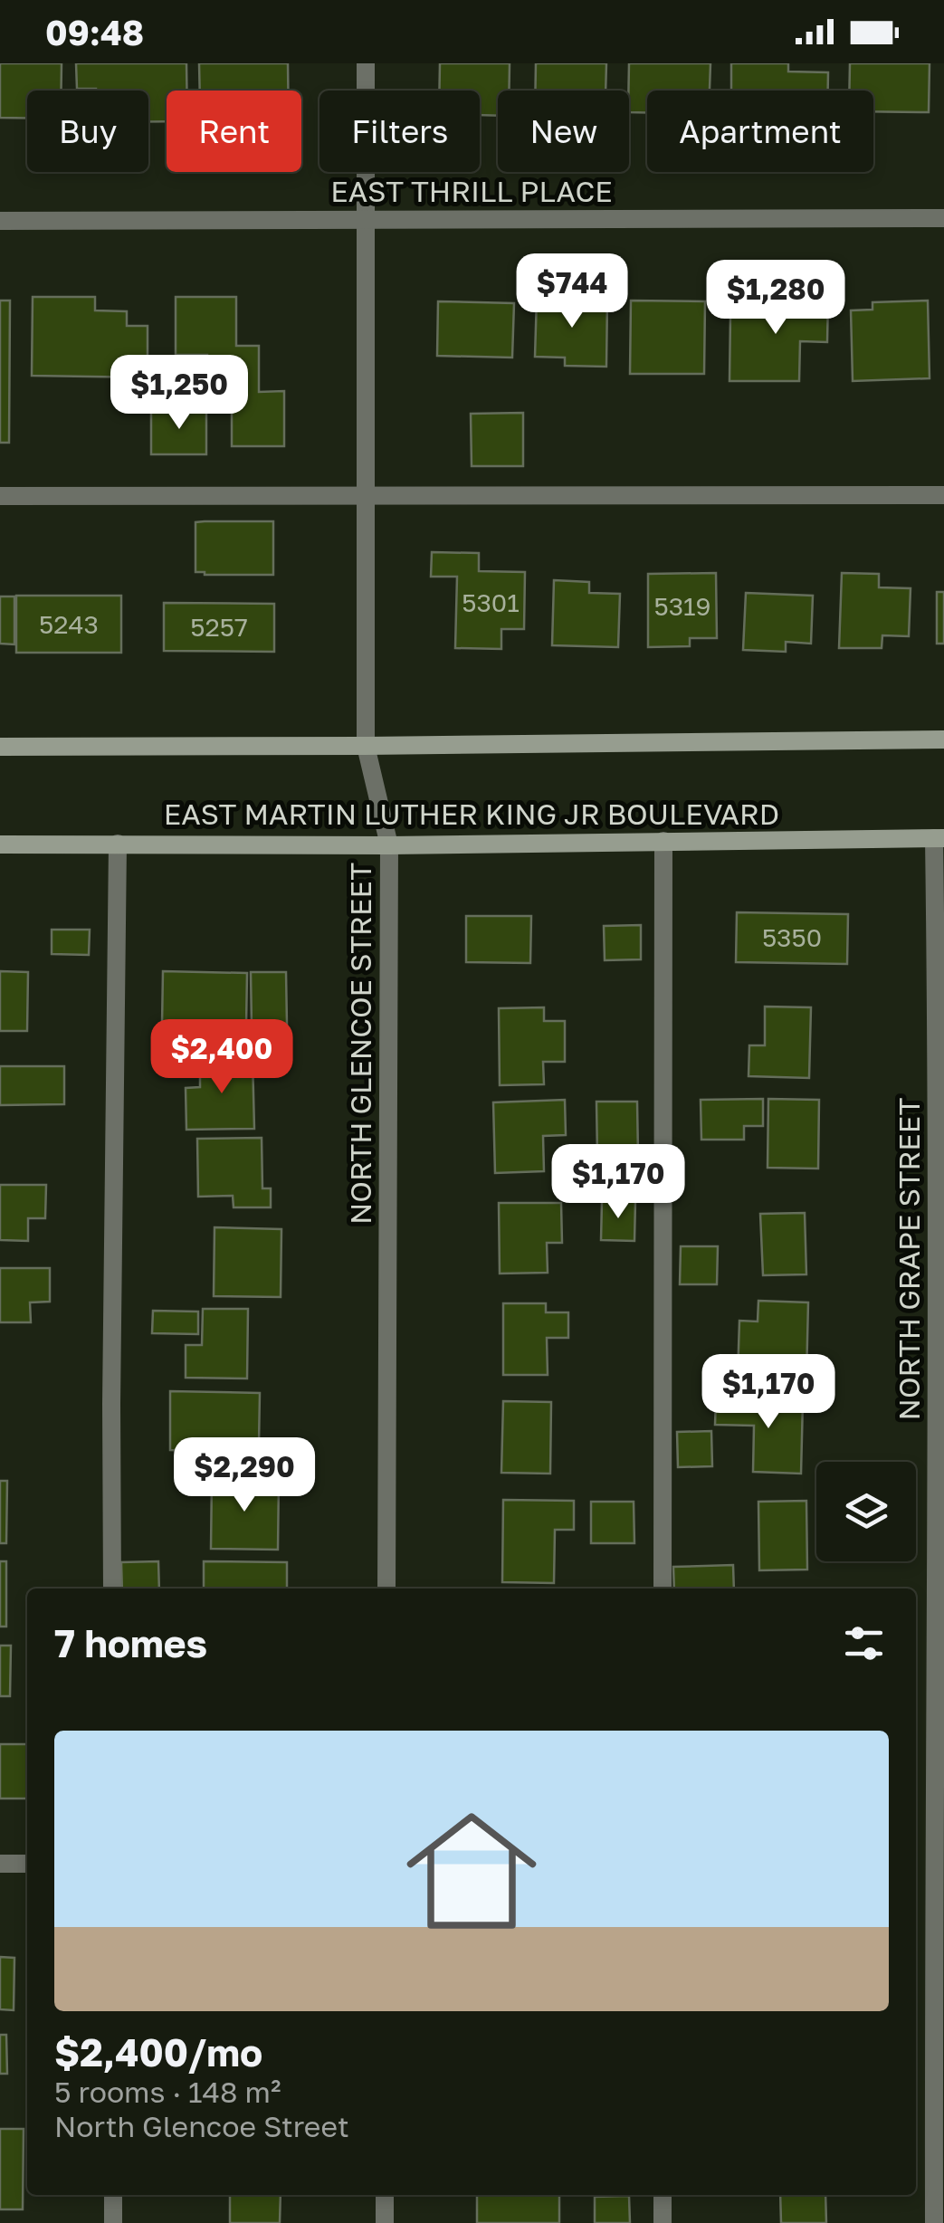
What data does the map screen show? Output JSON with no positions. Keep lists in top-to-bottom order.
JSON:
{
  "streets": {
    "main road": ["EAST MARTIN LUTHER KING JR BOULEVARD"],
    "street": ["EAST THRILL PLACE", "NORTH GLENCOE STREET", "NORTH GRAPE STREET"]
  },
  "crossings": [
    ["EAST THRILL PLACE", "NORTH GLENCOE STREET"],
    ["EAST MARTIN LUTHER KING JR BOULEVARD", "NORTH GLENCOE STREET"],
    ["EAST MARTIN LUTHER KING JR BOULEVARD", "NORTH GRAPE STREET"]
  ],
  "house_numbers": [
    "5301",
    "5319",
    "5243",
    "5257",
    "5350"
  ],
  "page": {
    "status": "09:48",
    "chip": [
      "Buy",
      "Rent",
      "Filters",
      "New",
      "Apartment"
    ],
    "price": [
      "$744",
      "$1,280",
      "$1,250",
      "$2,400",
      "$1,170",
      "$1,170",
      "$2,290"
    ],
    "heading": "7 homes",
    "list": [
      {
        "name": "$2,400/mo",
        "note": "5 rooms · 148 m² · North Glencoe Street"
      }
    ]
  }
}
